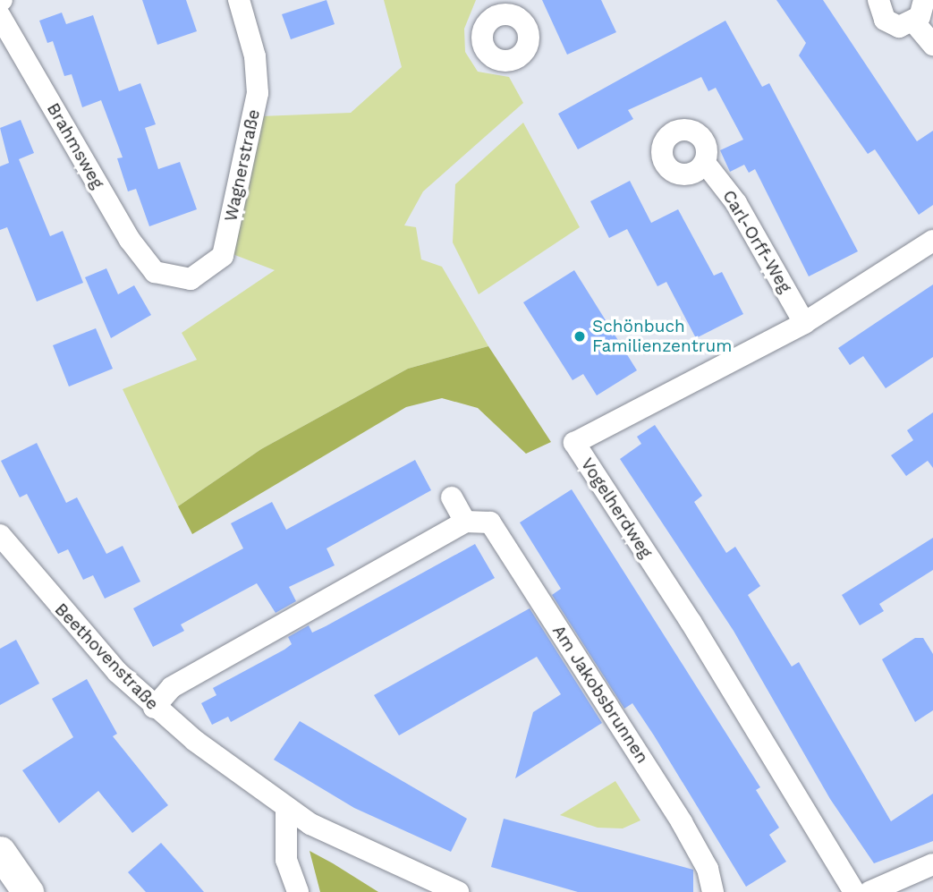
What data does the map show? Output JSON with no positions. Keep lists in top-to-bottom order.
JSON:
{
  "streets": {
    "street": [
      "Brahmsweg",
      "Wagnerstraße",
      "Carl-Orff-Weg",
      "Vogelherdweg",
      "Beethovenstraße",
      "Am Jakobsbrunnen"
    ]
  },
  "crossings": [
    ["Brahmsweg", "Wagnerstraße"],
    ["Carl-Orff-Weg", "Vogelherdweg"]
  ],
  "places": ["Schönbuch Familienzentrum"]
}
